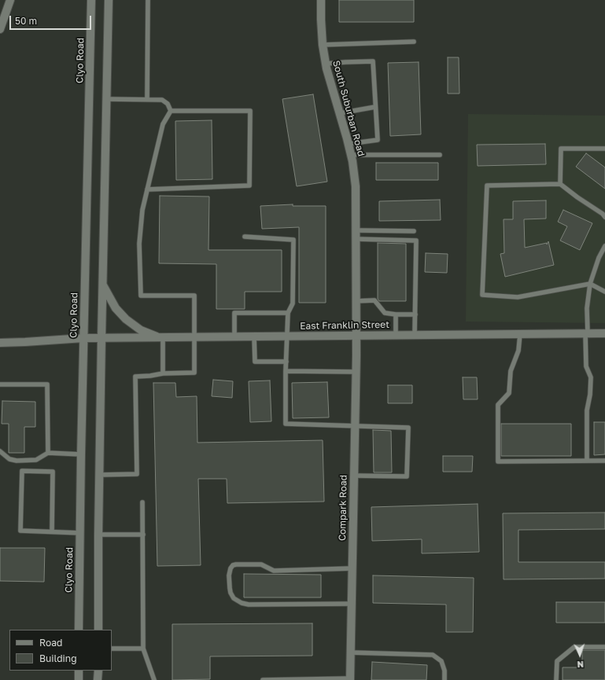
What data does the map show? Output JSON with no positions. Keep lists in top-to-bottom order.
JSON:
{
  "streets": {
    "street": [
      "Clyo Road",
      "South Suburban Road",
      "East Franklin Street",
      "Compark Road"
    ]
  },
  "crossings": [
    ["Clyo Road", "East Franklin Street"],
    ["South Suburban Road", "East Franklin Street"],
    ["South Suburban Road", "Compark Road"],
    ["East Franklin Street", "Compark Road"]
  ],
  "legend": ["Road", "Building"],
  "scale_bar": "50 m",
  "north": "bottom"
}
